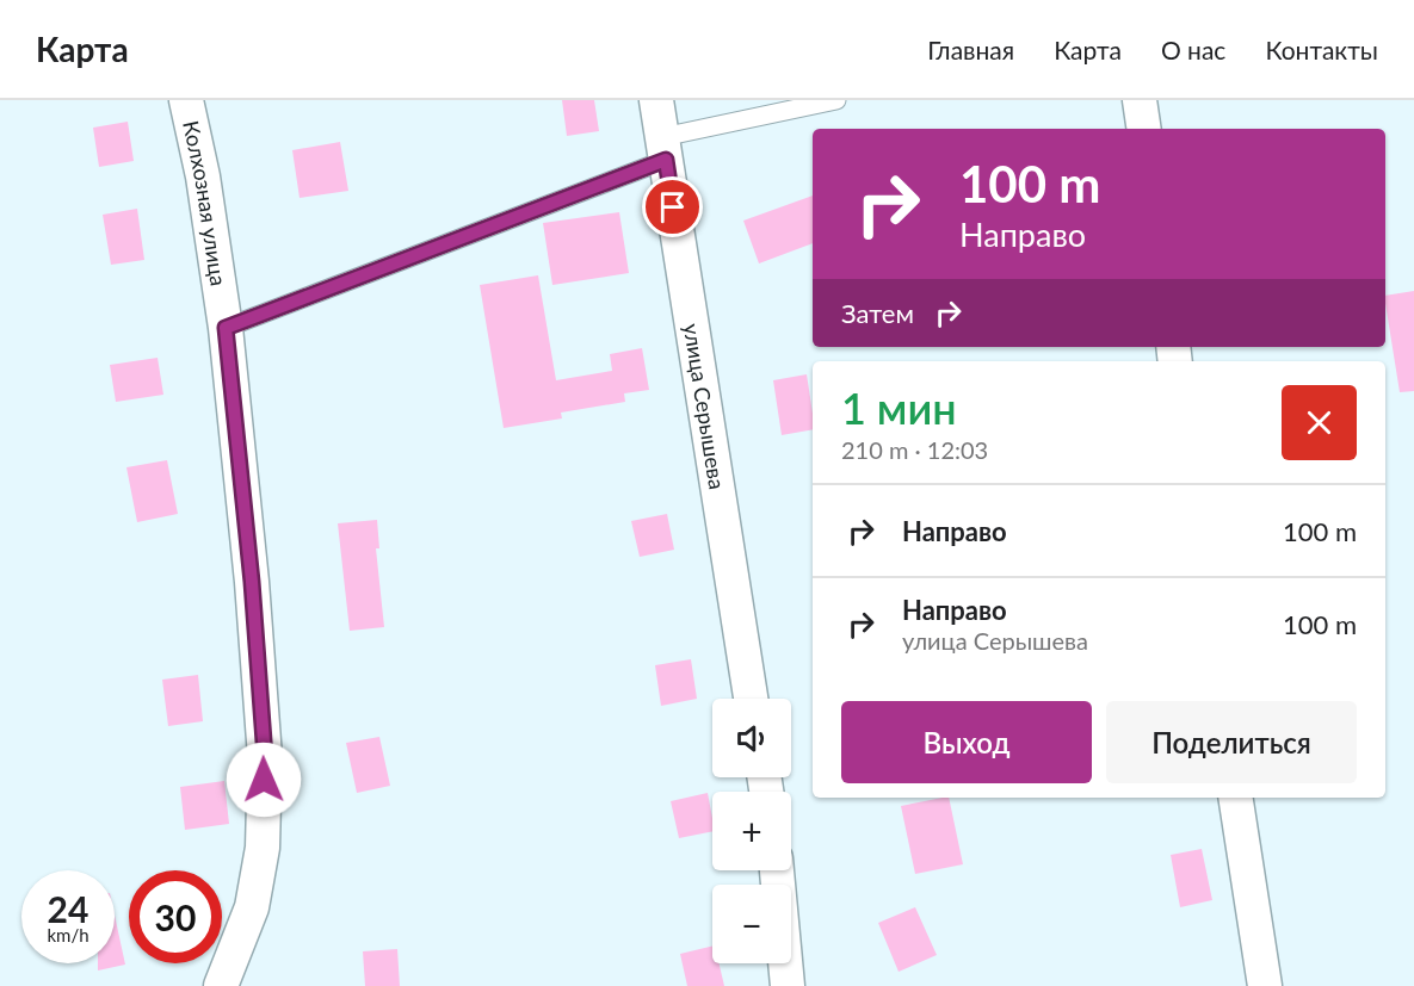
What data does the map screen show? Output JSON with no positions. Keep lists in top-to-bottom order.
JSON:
{
  "streets": {
    "street": ["Колхозная улица", "улица Серышева"]
  },
  "page": {
    "header": "Карта",
    "nav": [
      "Главная",
      "Карта",
      "О нас",
      "Контакты"
    ],
    "turn": ["100 m", "Направо"],
    "then": "Затем",
    "heading": ["1 мин", "210 m · 12:03"],
    "list": [
      {
        "name": "Направо",
        "value": "100 m"
      },
      {
        "name": "Направо",
        "note": "улица Серышева",
        "value": "100 m"
      }
    ],
    "buttons": ["Выход", "Поделиться"],
    "map_buttons": ["+", "−"],
    "speed": "24 km/h",
    "limit": "30"
  }
}
